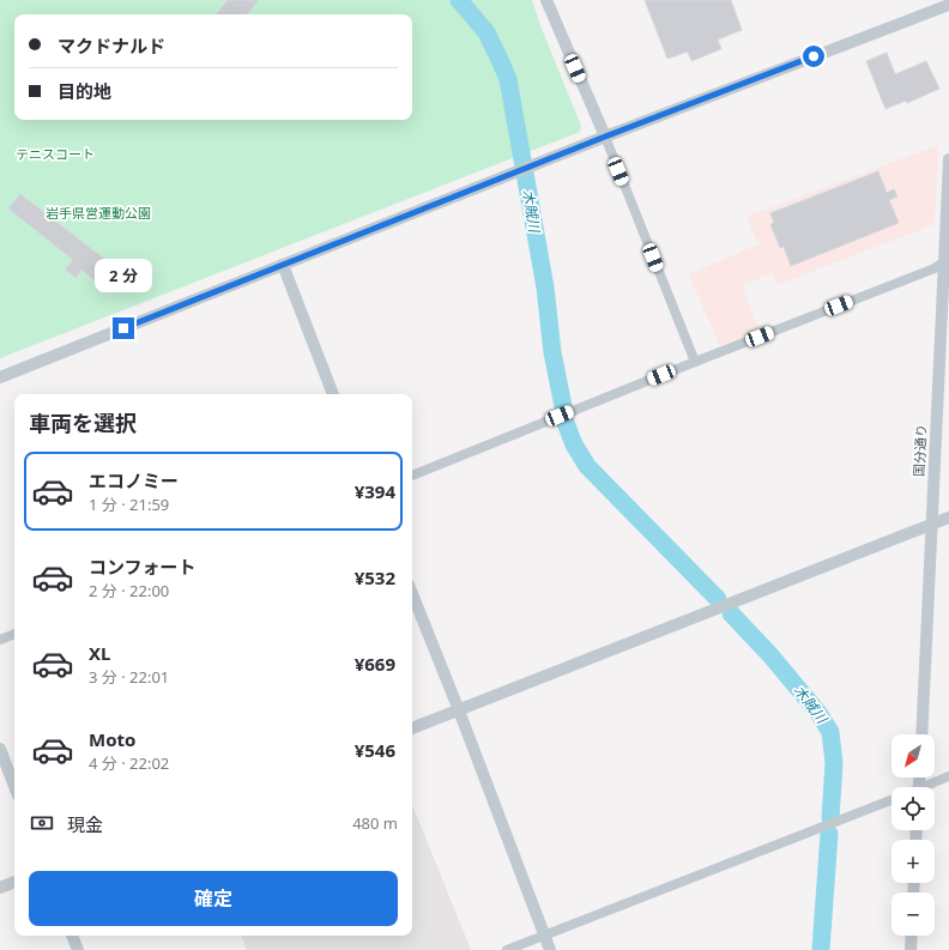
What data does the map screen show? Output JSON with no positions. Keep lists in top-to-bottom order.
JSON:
{
  "streets": {
    "street": ["国分通り"]
  },
  "water": ["木賊川"],
  "parks": ["テニスコート", "岩手県営運動公園"],
  "north": "bottom left",
  "page": {
    "banner": ["マクドナルド", "目的地"],
    "bubble": "2 分",
    "heading": "車両を選択",
    "list": [
      {
        "name": "エコノミー",
        "note": "1 分 · 21:59",
        "value": "¥394"
      },
      {
        "name": "コンフォート",
        "note": "2 分 · 22:00",
        "value": "¥532"
      },
      {
        "name": "XL",
        "note": "3 分 · 22:01",
        "value": "¥669"
      },
      {
        "name": "Moto",
        "note": "4 分 · 22:02",
        "value": "¥546"
      }
    ],
    "map_buttons": ["+", "−"],
    "pay": ["現金", "480 m"],
    "buttons": "確定"
  }
}
